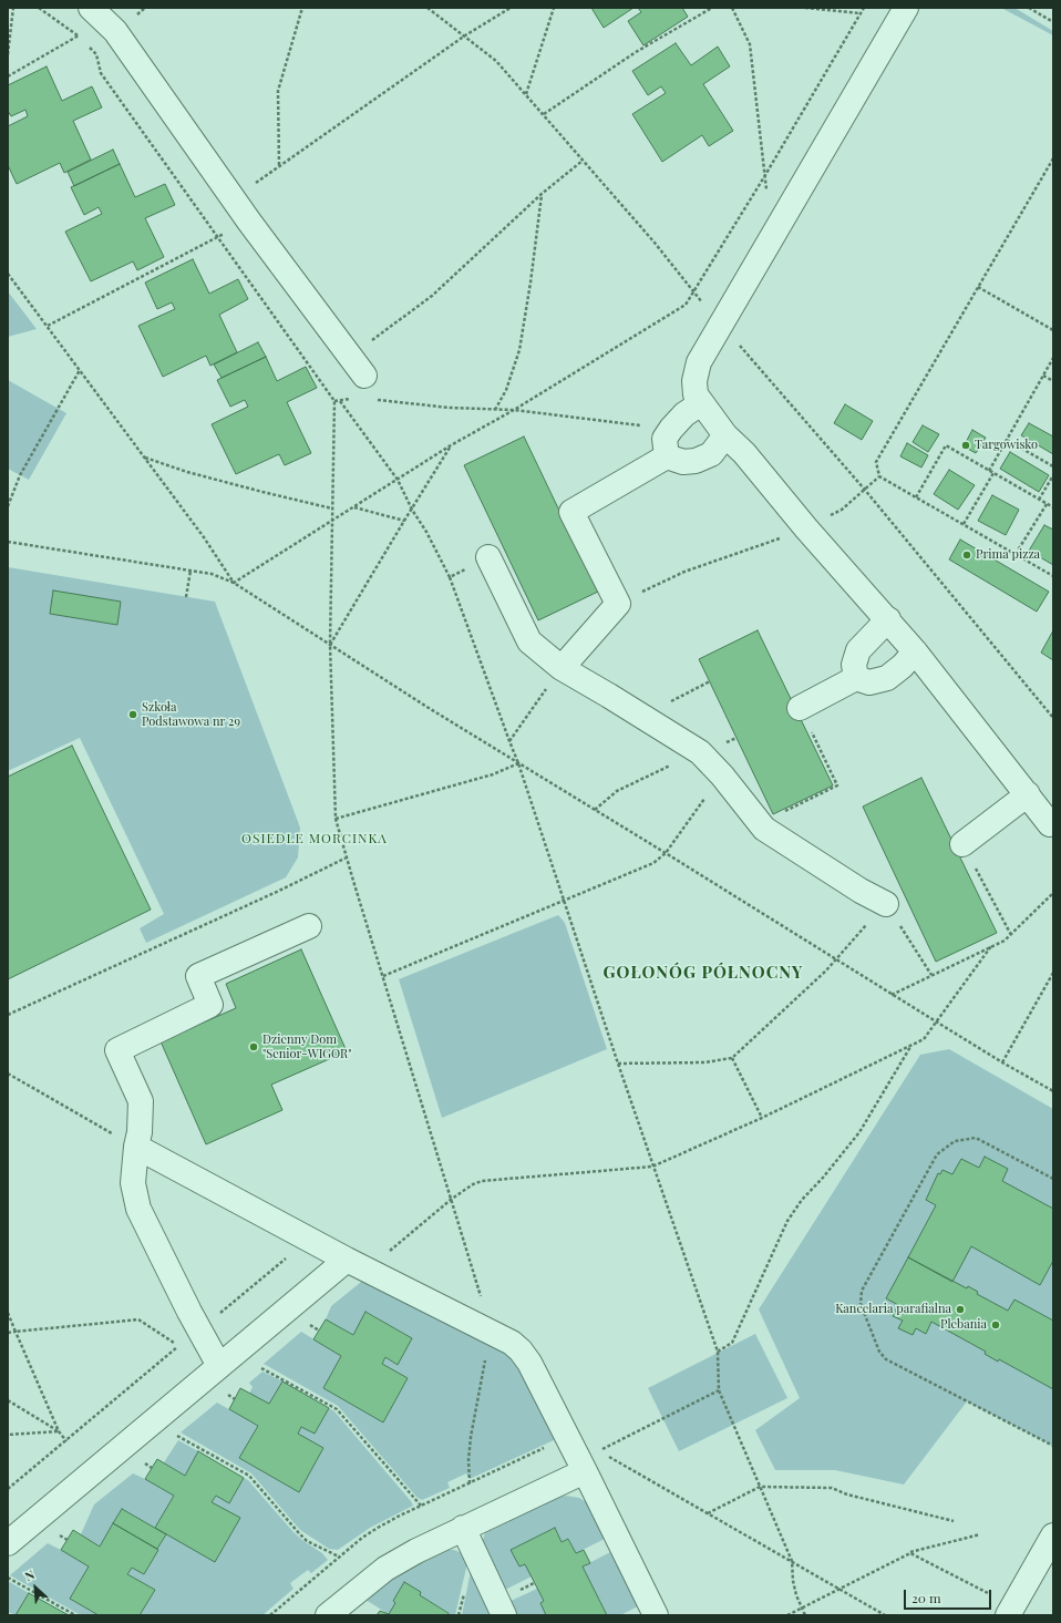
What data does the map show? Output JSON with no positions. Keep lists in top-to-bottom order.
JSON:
{
  "districts": ["OSIEDLE MORCINKA", "GOŁONÓG PÓŁNOCNY"],
  "places": [
    "Targowisko",
    "Prima pizza",
    "Szkoła Podstawowa nr 29",
    "Dzienny Dom \"Senior-WIGOR\"",
    "Kancelaria parafialna",
    "Plebania"
  ],
  "scale_bar": "20 m",
  "north": "top left"
}
